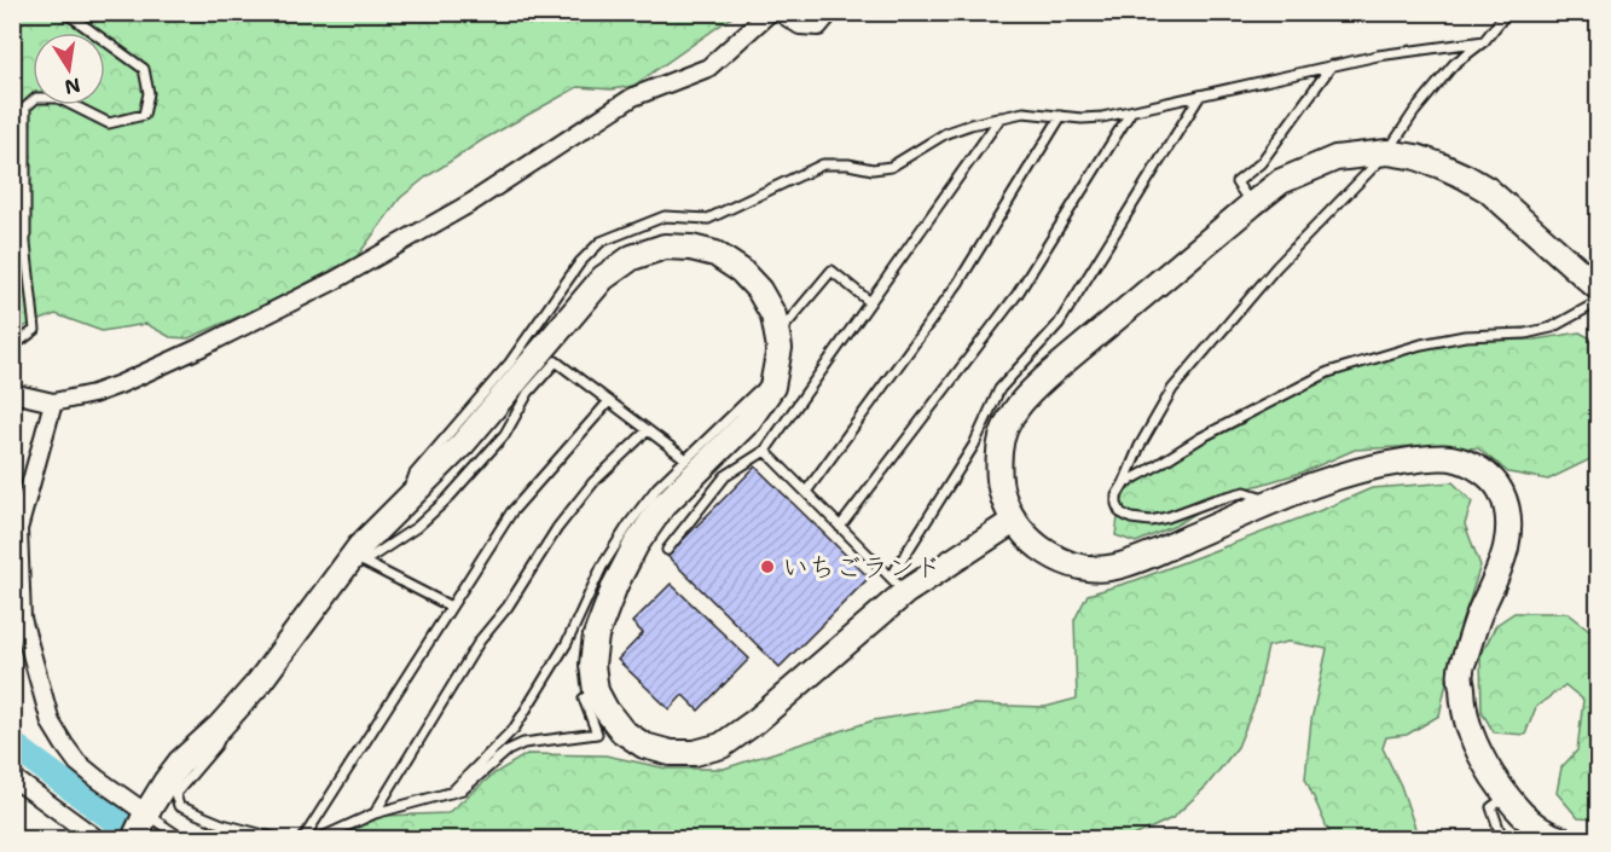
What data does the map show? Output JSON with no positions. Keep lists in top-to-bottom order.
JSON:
{
  "places": ["いちごランド"],
  "north": "bottom"
}
